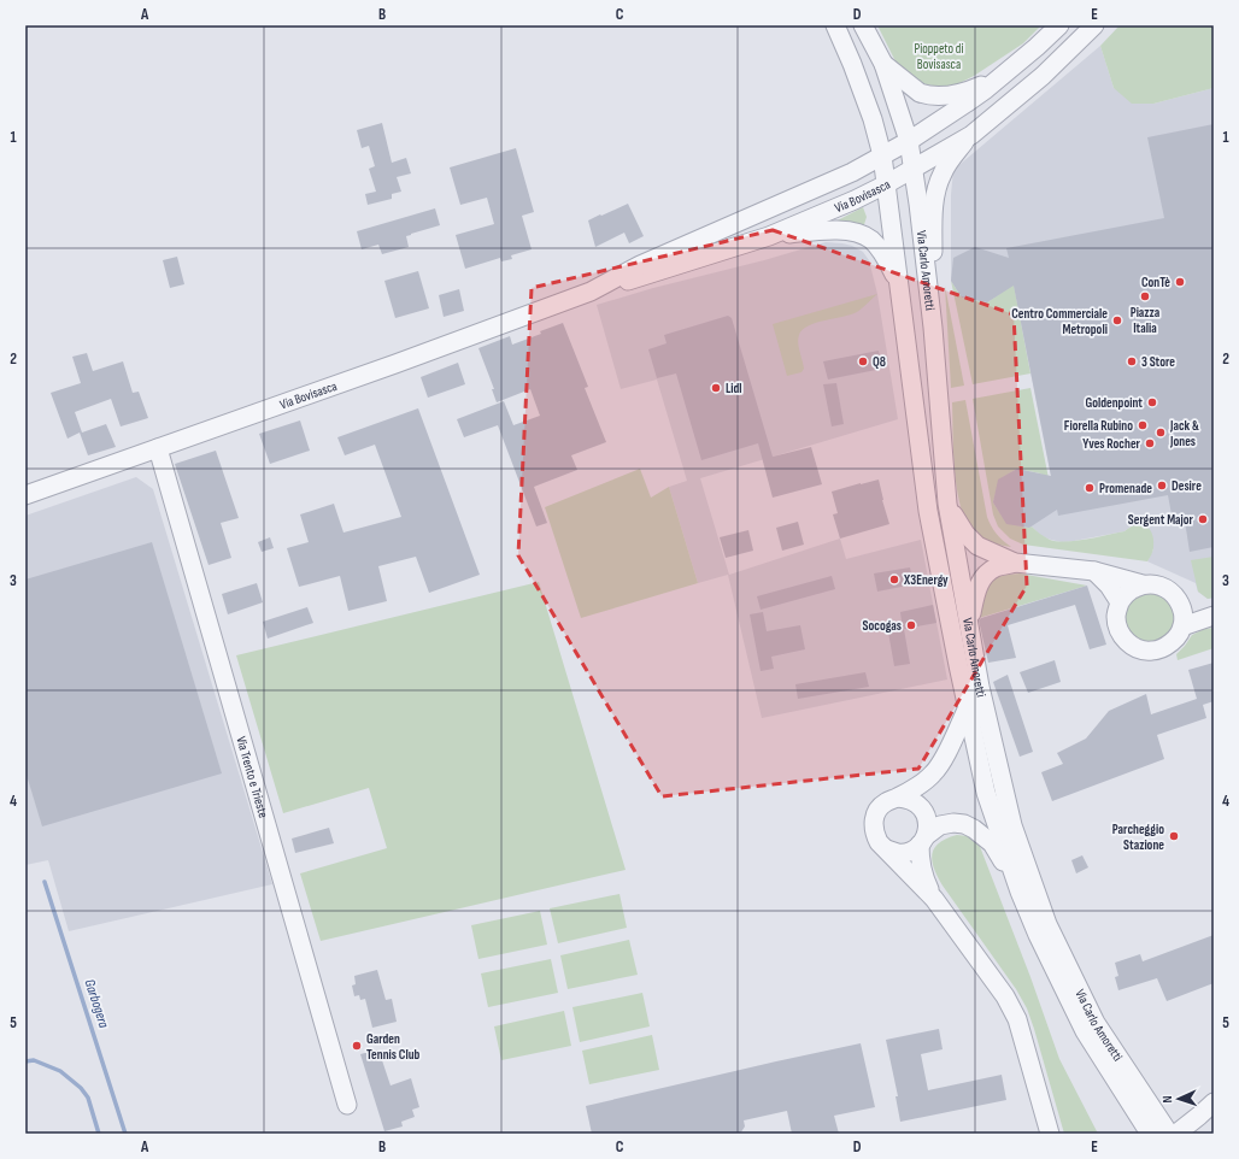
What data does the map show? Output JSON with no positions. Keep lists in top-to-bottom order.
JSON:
{
  "streets": {
    "street": ["Via Bovisasca", "Via Carlo Amoretti", "Via Trento e Trieste"]
  },
  "crossings": [
    ["Via Bovisasca", "Via Carlo Amoretti"],
    ["Via Bovisasca", "Via Trento e Trieste"]
  ],
  "water": ["Garbogera"],
  "parks": ["Pioppeto di Bovisasca"],
  "places": [
    "ConTè",
    "Piazza Italia",
    "Centro Commerciale Metropoli",
    "Q8",
    "3 Store",
    "Lidl",
    "Goldenpoint",
    "Fiorella Rubino",
    "Jack & Jones",
    "Yves Rocher",
    "Desire",
    "Promenade",
    "Sergent Major",
    "X3Energy",
    "Socogas",
    "Parcheggio Stazione",
    "Garden Tennis Club"
  ],
  "north": "left",
  "grid": {
    "columns": [
      "A",
      "B",
      "C",
      "D",
      "E"
    ],
    "rows": [
      "1",
      "2",
      "3",
      "4",
      "5"
    ]
  }
}
